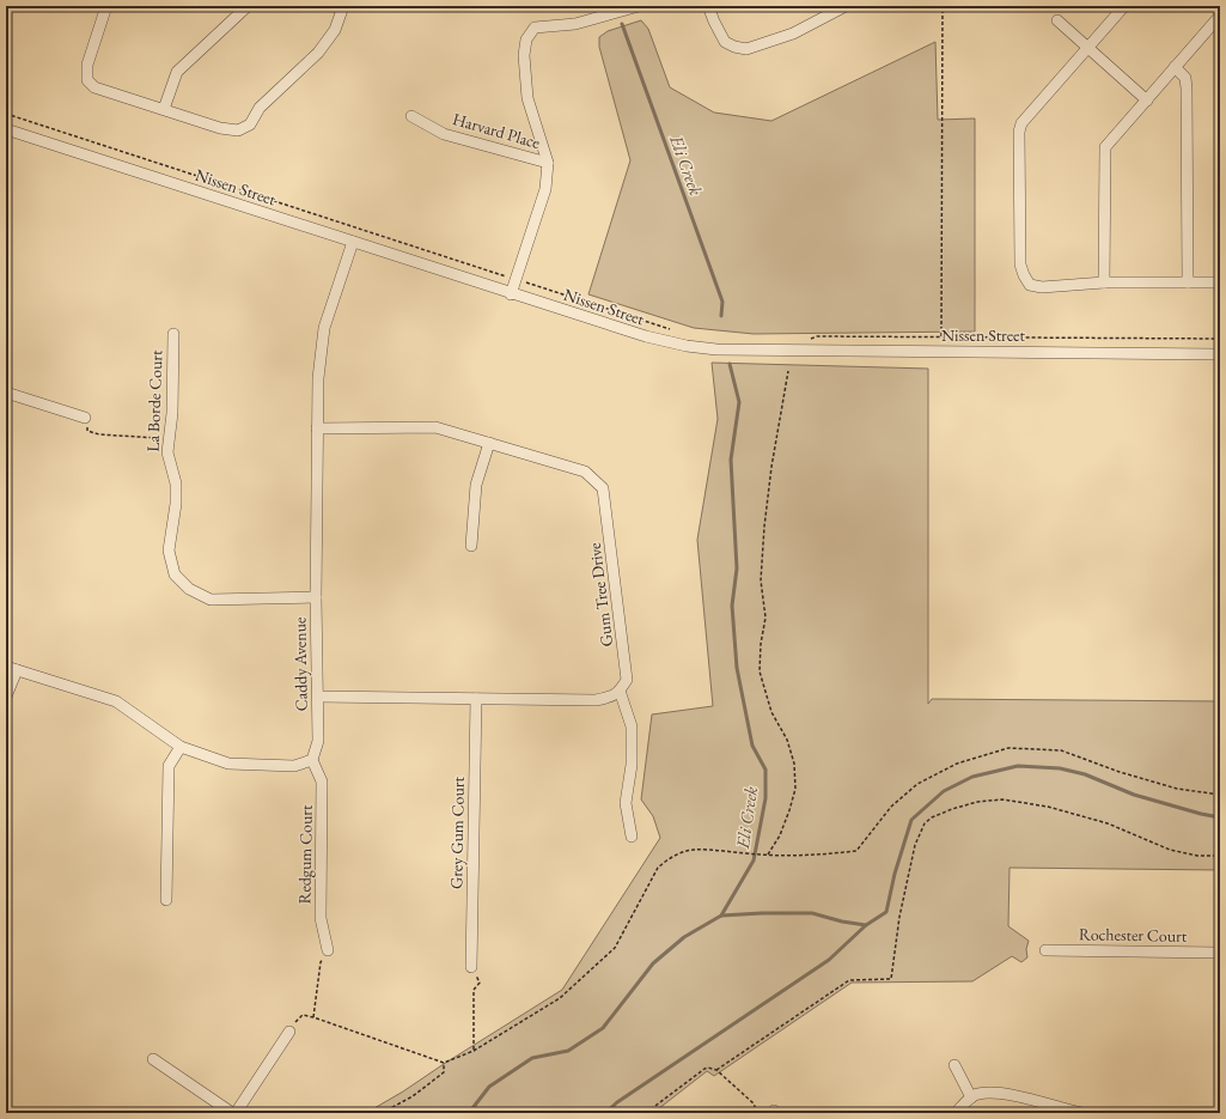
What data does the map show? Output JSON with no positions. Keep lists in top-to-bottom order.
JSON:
{
  "streets": {
    "street": [
      "Harvard Place",
      "Nissen Street",
      "La Borde Court",
      "Gum Tree Drive",
      "Caddy Avenue",
      "Grey Gum Court",
      "Redgum Court",
      "Rochester Court"
    ]
  },
  "crossings": [
    ["Nissen Street", "Caddy Avenue"],
    ["La Borde Court", "Caddy Avenue"],
    ["Gum Tree Drive", "Caddy Avenue"],
    ["Caddy Avenue", "Redgum Court"]
  ],
  "water": ["Eli Creek"]
}
